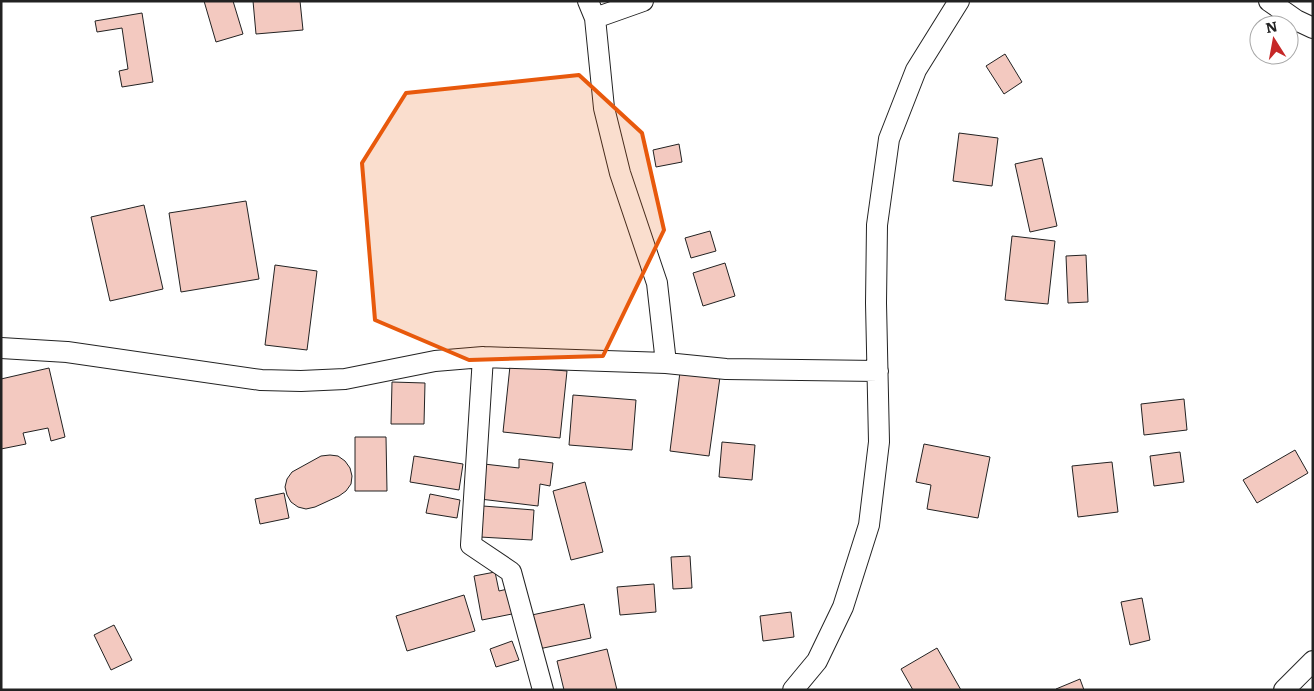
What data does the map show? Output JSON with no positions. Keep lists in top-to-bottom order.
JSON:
{
  "north": "top"
}
